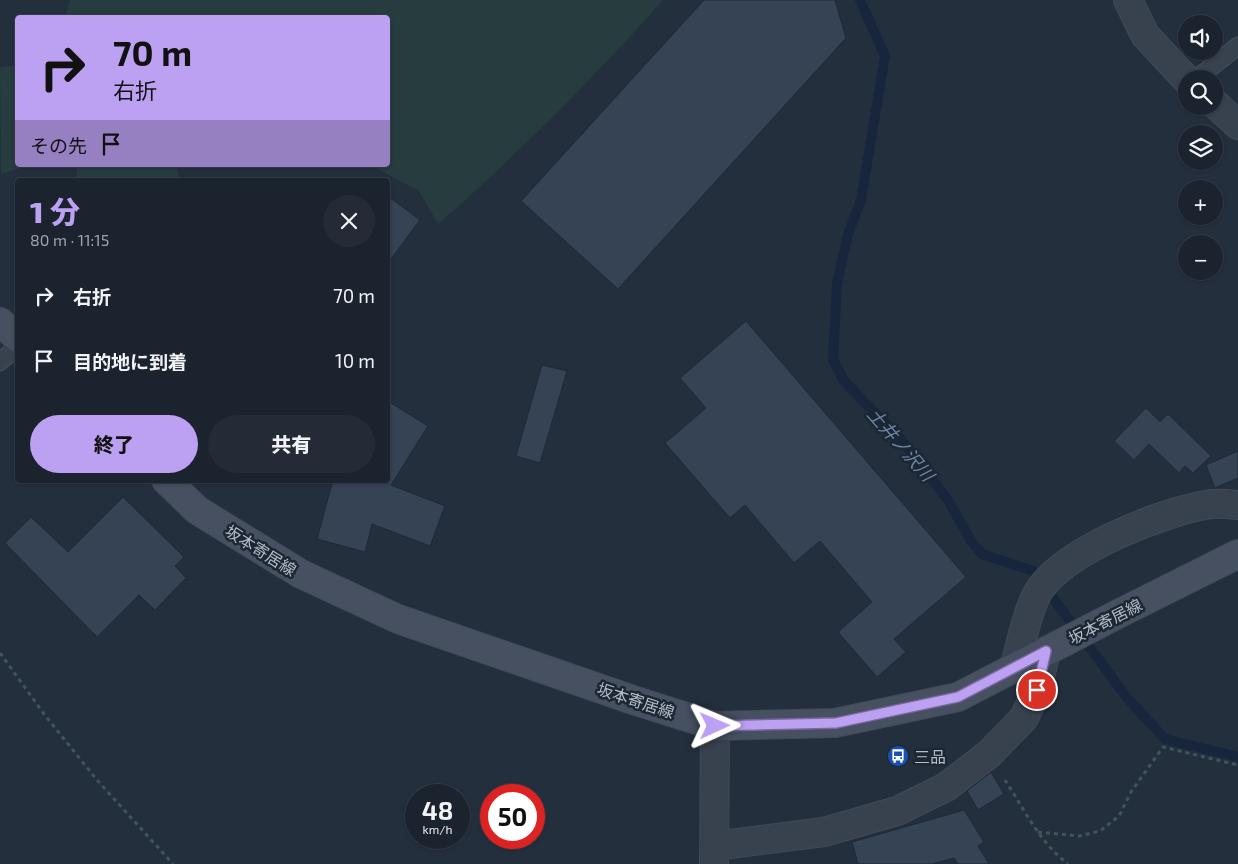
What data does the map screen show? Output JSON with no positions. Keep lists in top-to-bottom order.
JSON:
{
  "streets": {
    "main road": ["坂本寄居線"]
  },
  "water": ["土井ノ沢川"],
  "places": {
    "bus stop": ["三品"]
  },
  "page": {
    "map_buttons": ["+", "−"],
    "turn": ["70 m", "右折"],
    "then": "その先",
    "heading": ["1 分", "80 m · 11:15"],
    "list": [
      {
        "name": "右折",
        "value": "70 m"
      },
      {
        "name": "目的地に到着",
        "value": "10 m"
      }
    ],
    "buttons": ["終了", "共有"],
    "speed": "48 km/h",
    "limit": "50"
  }
}
